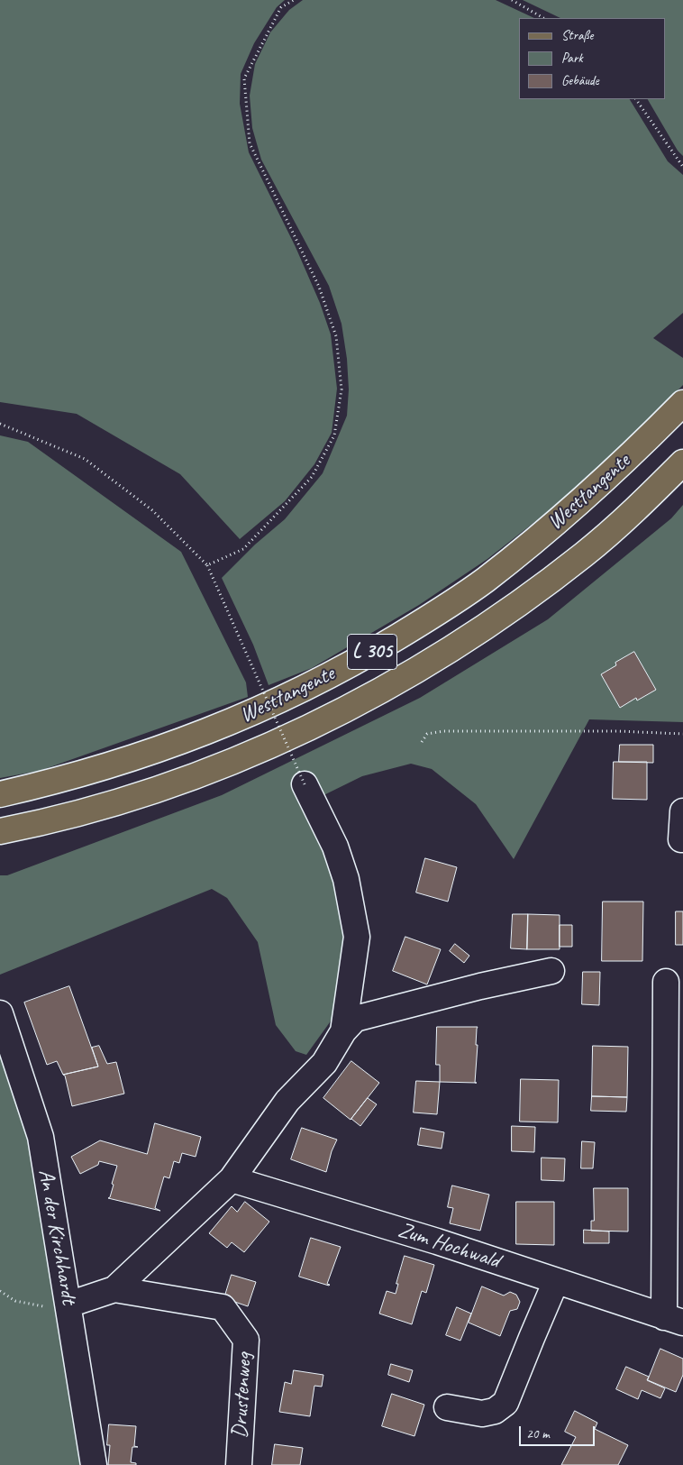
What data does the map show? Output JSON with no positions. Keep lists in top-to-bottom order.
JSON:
{
  "streets": {
    "main road": ["Westtangente", "L 305"],
    "street": ["An der Kirchhardt", "Zum Hochwald", "Drustenweg"]
  },
  "legend": ["Straße", "Park", "Gebäude"],
  "scale_bar": "20 m"
}
